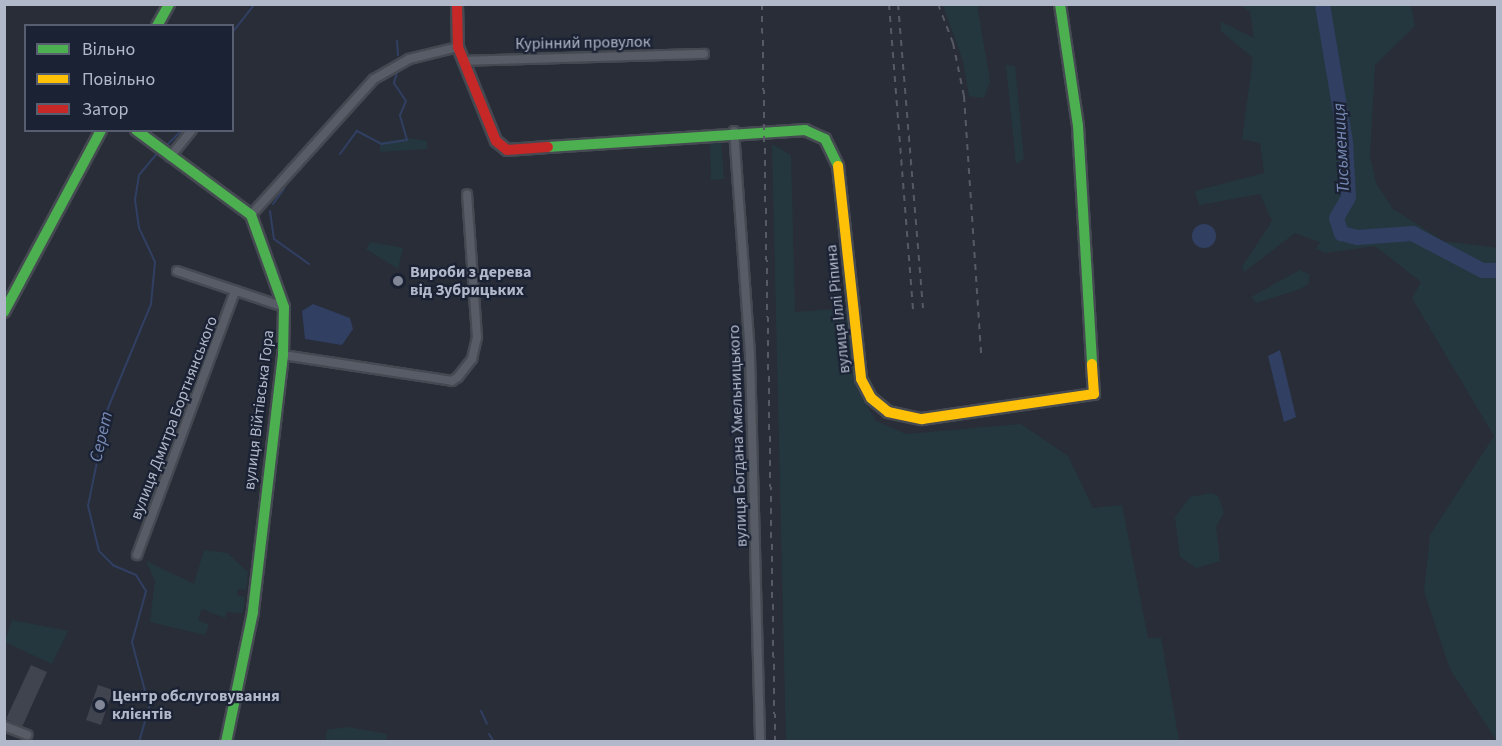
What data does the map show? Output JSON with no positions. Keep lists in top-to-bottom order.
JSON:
{
  "streets": {
    "street": [
      "Курінний провулок",
      "вулиця Іллі Ріпина",
      "вулиця Війтівська Гора",
      "вулиця Дмитра Бортнянського",
      "вулиця Богдана Хмельницького"
    ]
  },
  "crossings": [
    ["Курінний провулок", "вулиця Іллі Ріпина"],
    ["вулиця Іллі Ріпина", "вулиця Богдана Хмельницького"]
  ],
  "water": ["Тисьмениця", "Серет"],
  "places": ["Вироби з дерева від Зубрицьких", "Центр обслуговування клієнтів"],
  "legend": ["Вільно", "Повільно", "Затор"]
}
